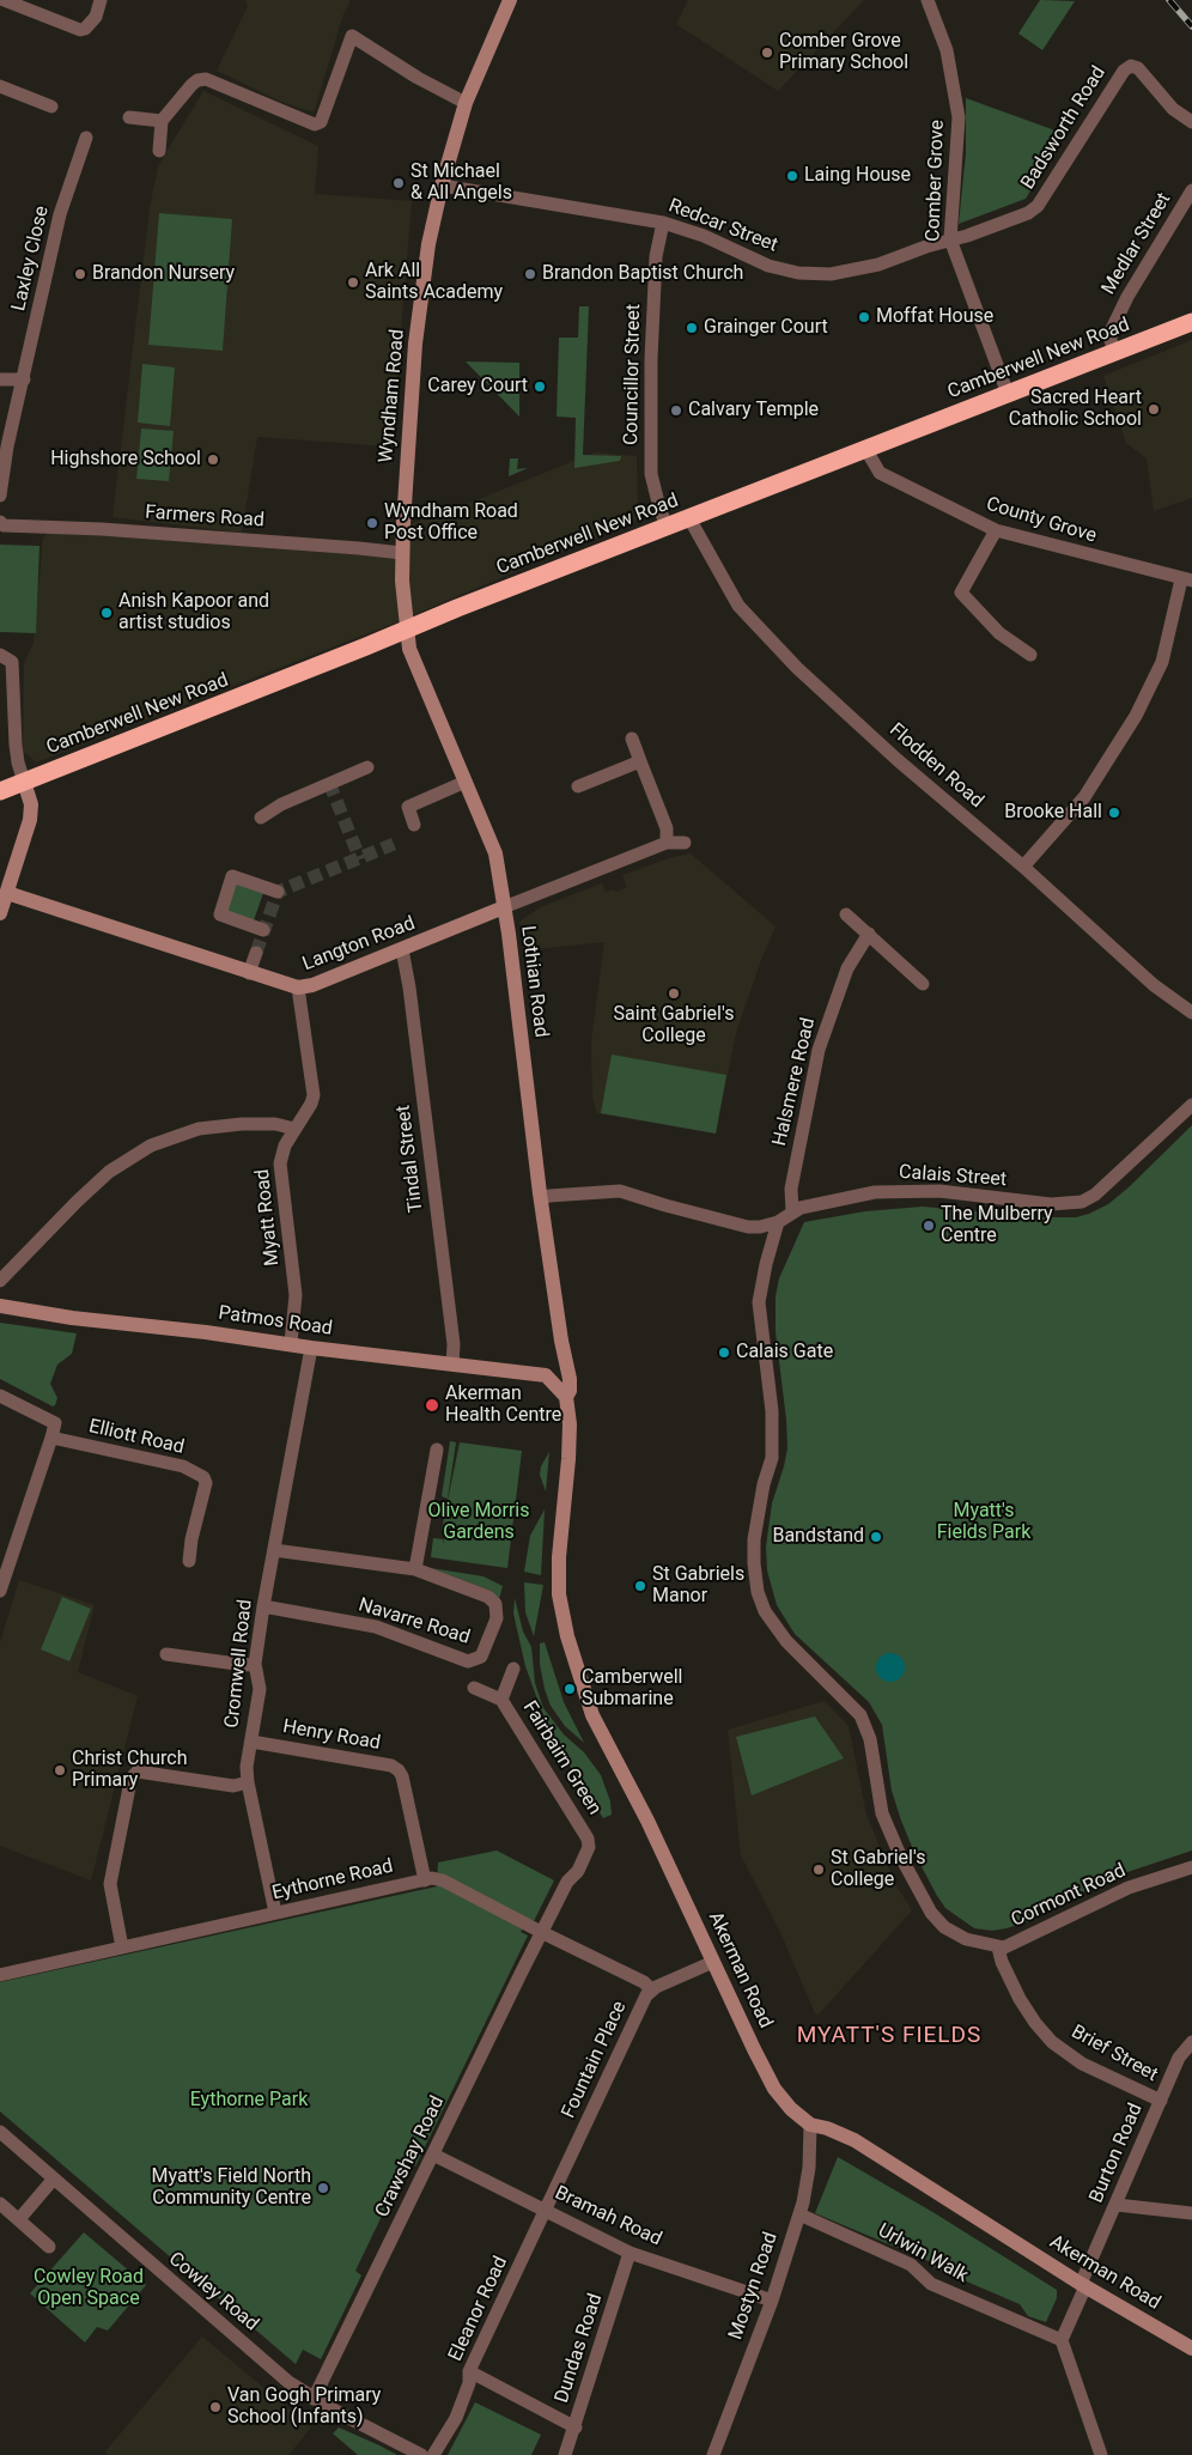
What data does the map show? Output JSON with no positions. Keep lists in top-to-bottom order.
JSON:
{
  "streets": {
    "highway": ["Camberwell New Road"],
    "street": [
      "Badsworth Road",
      "Comber Grove",
      "Redcar Street",
      "Medlar Street",
      "Laxley Close",
      "Councillor Street",
      "Wyndham Road",
      "Farmers Road",
      "County Grove",
      "Flodden Road",
      "Langton Road",
      "Lothian Road",
      "Halsmere Road",
      "Tindal Street",
      "Calais Street",
      "Myatt Road",
      "Patmos Road",
      "Elliott Road",
      "Navarre Road",
      "Cromwell Road",
      "Henry Road",
      "Fairbairn Green",
      "Eythorne Road",
      "Cormont Road",
      "Akerman Road",
      "Brief Street",
      "Fountain Place",
      "Burton Road",
      "Crawshay Road",
      "Bramah Road",
      "Urlwin Walk",
      "Mostyn Road",
      "Cowley Road",
      "Eleanor Road",
      "Dundas Road"
    ]
  },
  "crossings": [
    ["Badsworth Road", "Comber Grove"],
    ["Badsworth Road", "Redcar Street"],
    ["Comber Grove", "Redcar Street"],
    ["Comber Grove", "Camberwell New Road"],
    ["Redcar Street", "Councillor Street"],
    ["Redcar Street", "Wyndham Road"],
    ["Medlar Street", "Camberwell New Road"],
    ["Camberwell New Road", "Councillor Street"],
    ["Camberwell New Road", "Wyndham Road"],
    ["Camberwell New Road", "County Grove"],
    ["Camberwell New Road", "Flodden Road"],
    ["Camberwell New Road", "Lothian Road"],
    ["Wyndham Road", "Farmers Road"],
    ["Wyndham Road", "Lothian Road"],
    ["Langton Road", "Lothian Road"],
    ["Langton Road", "Tindal Street"],
    ["Langton Road", "Myatt Road"],
    ["Lothian Road", "Calais Street"],
    ["Lothian Road", "Akerman Road"],
    ["Halsmere Road", "Calais Street"],
    ["Tindal Street", "Patmos Road"],
    ["Calais Street", "Cormont Road"],
    ["Myatt Road", "Patmos Road"],
    ["Patmos Road", "Cromwell Road"],
    ["Navarre Road", "Cromwell Road"],
    ["Cromwell Road", "Henry Road"],
    ["Cromwell Road", "Eythorne Road"],
    ["Henry Road", "Eythorne Road"],
    ["Fairbairn Green", "Eythorne Road"],
    ["Fairbairn Green", "Crawshay Road"],
    ["Eythorne Road", "Fountain Place"],
    ["Eythorne Road", "Crawshay Road"],
    ["Cormont Road", "Brief Street"],
    ["Akerman Road", "Fountain Place"],
    ["Akerman Road", "Burton Road"],
    ["Akerman Road", "Mostyn Road"],
    ["Brief Street", "Burton Road"],
    ["Fountain Place", "Bramah Road"],
    ["Fountain Place", "Eleanor Road"],
    ["Burton Road", "Urlwin Walk"],
    ["Crawshay Road", "Bramah Road"],
    ["Crawshay Road", "Cowley Road"],
    ["Bramah Road", "Mostyn Road"],
    ["Bramah Road", "Eleanor Road"],
    ["Bramah Road", "Dundas Road"],
    ["Urlwin Walk", "Mostyn Road"]
  ],
  "districts": ["MYATT'S FIELDS"],
  "parks": [
    "Olive Morris Gardens",
    "Myatt's Fields Park",
    "Eythorne Park",
    "Cowley Road Open Space"
  ],
  "places": [
    "Comber Grove Primary School",
    "Laing House",
    "St Michael & All Angels",
    "Brandon Nursery",
    "Brandon Baptist Church",
    "Ark All Saints Academy",
    "Moffat House",
    "Grainger Court",
    "Carey Court",
    "Sacred Heart Catholic School",
    "Calvary Temple",
    "Highshore School",
    "Wyndham Road Post Office",
    "Anish Kapoor and artist studios",
    "Brooke Hall",
    "Saint Gabriel's College",
    "The Mulberry Centre",
    "Calais Gate",
    "Akerman Health Centre",
    "Bandstand",
    "St Gabriels Manor",
    "Camberwell Submarine",
    "Christ Church Primary",
    "St Gabriel's College",
    "Myatt's Field North Community Centre",
    "Van Gogh Primary School (Infants)"
  ]
}
